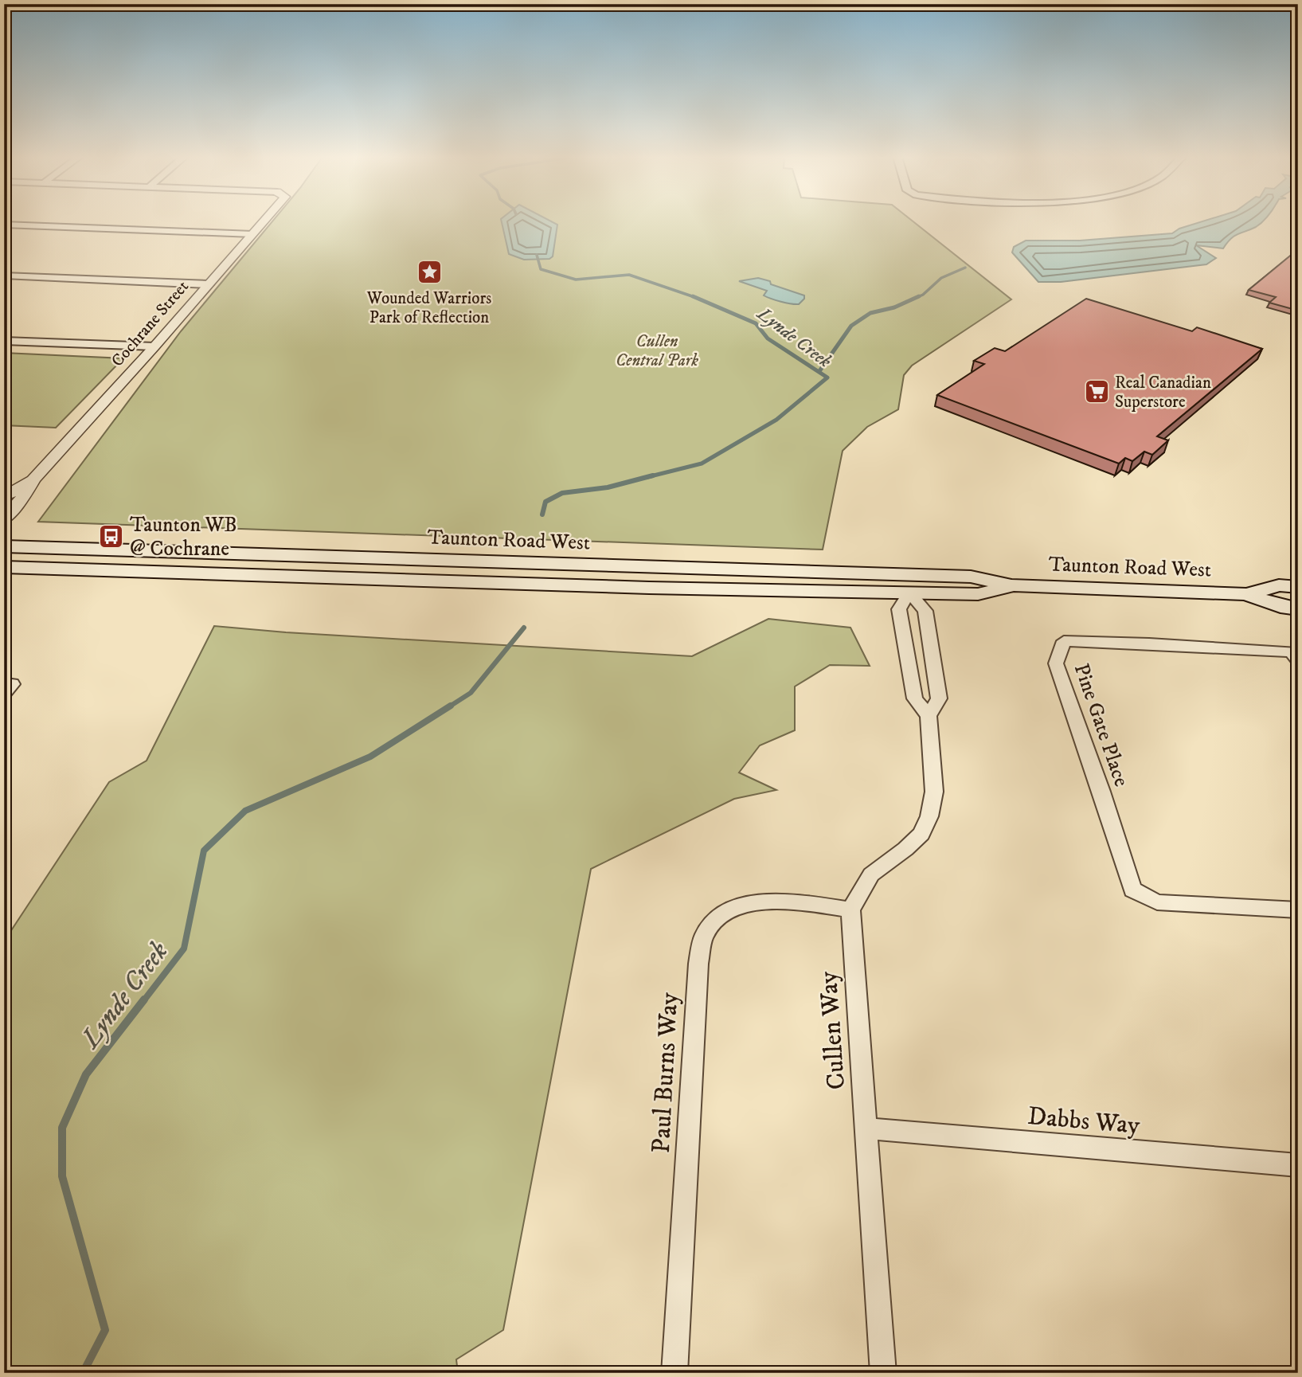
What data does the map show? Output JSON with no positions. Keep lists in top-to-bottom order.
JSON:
{
  "streets": {
    "main road": ["Taunton Road West"],
    "street": [
      "Cochrane Street",
      "Pine Gate Place",
      "Cullen Way",
      "Paul Burns Way",
      "Dabbs Way"
    ]
  },
  "crossings": [
    ["Cullen Way", "Paul Burns Way"],
    ["Cullen Way", "Dabbs Way"]
  ],
  "water": ["Lynde Creek"],
  "parks": ["Cullen Central Park"],
  "places": {
    "place": ["Wounded Warriors Park of Reflection"],
    "supermarket": ["Real Canadian Superstore"],
    "bus stop": ["Taunton WB @ Cochrane"]
  }
}
